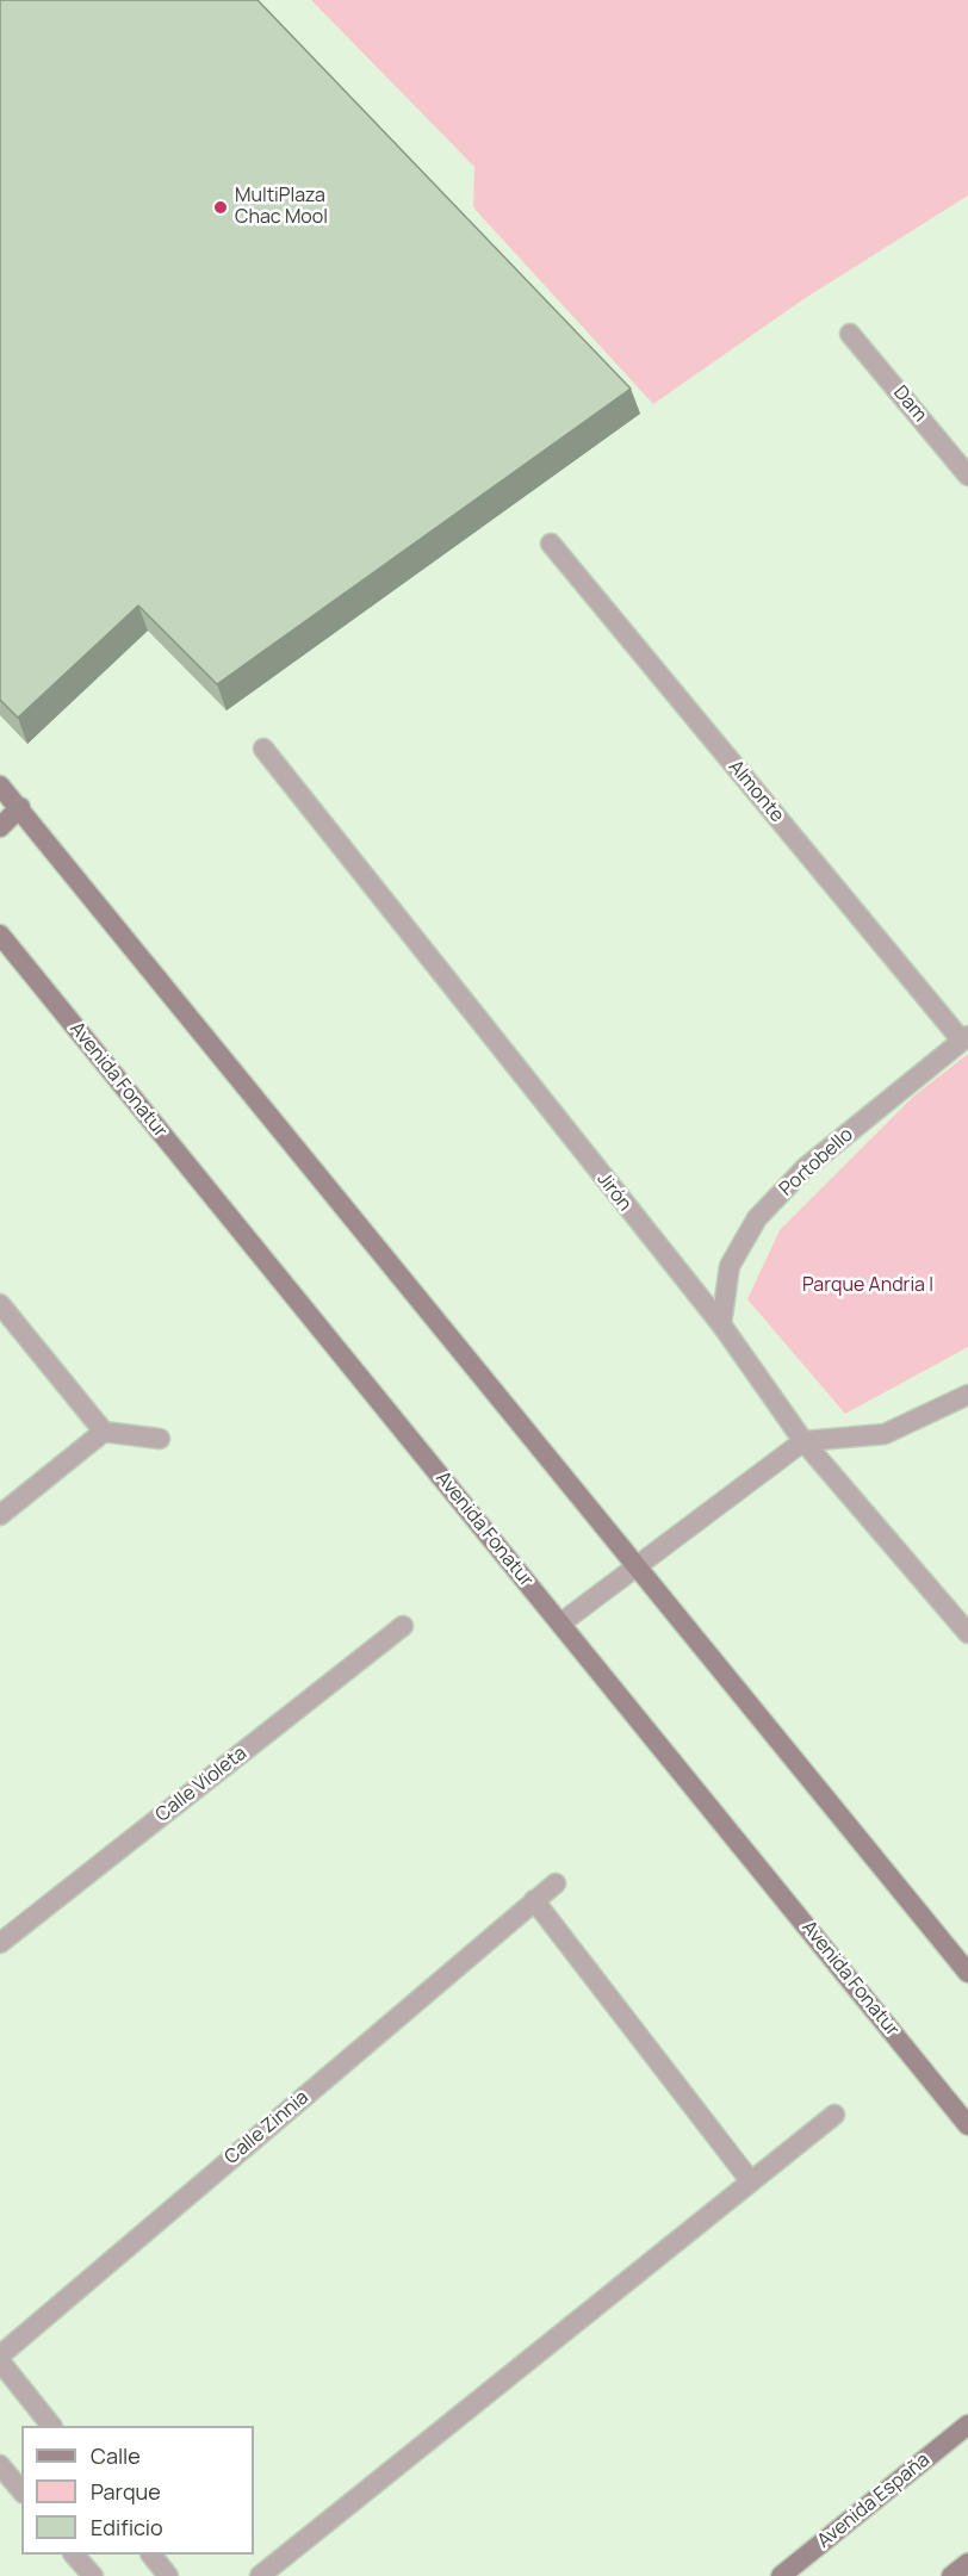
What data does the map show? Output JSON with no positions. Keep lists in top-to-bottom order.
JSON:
{
  "streets": {
    "main road": ["Avenida Fonatur", "Avenida España"],
    "street": [
      "Dam",
      "Almonte",
      "Portobello",
      "Jirón",
      "Calle Violeta",
      "Calle Zinnia"
    ]
  },
  "crossings": [
    ["Almonte", "Portobello"],
    ["Portobello", "Jirón"]
  ],
  "parks": ["Parque Andria I"],
  "places": ["MultiPlaza Chac Mool"],
  "legend": ["Calle", "Parque", "Edificio"]
}
